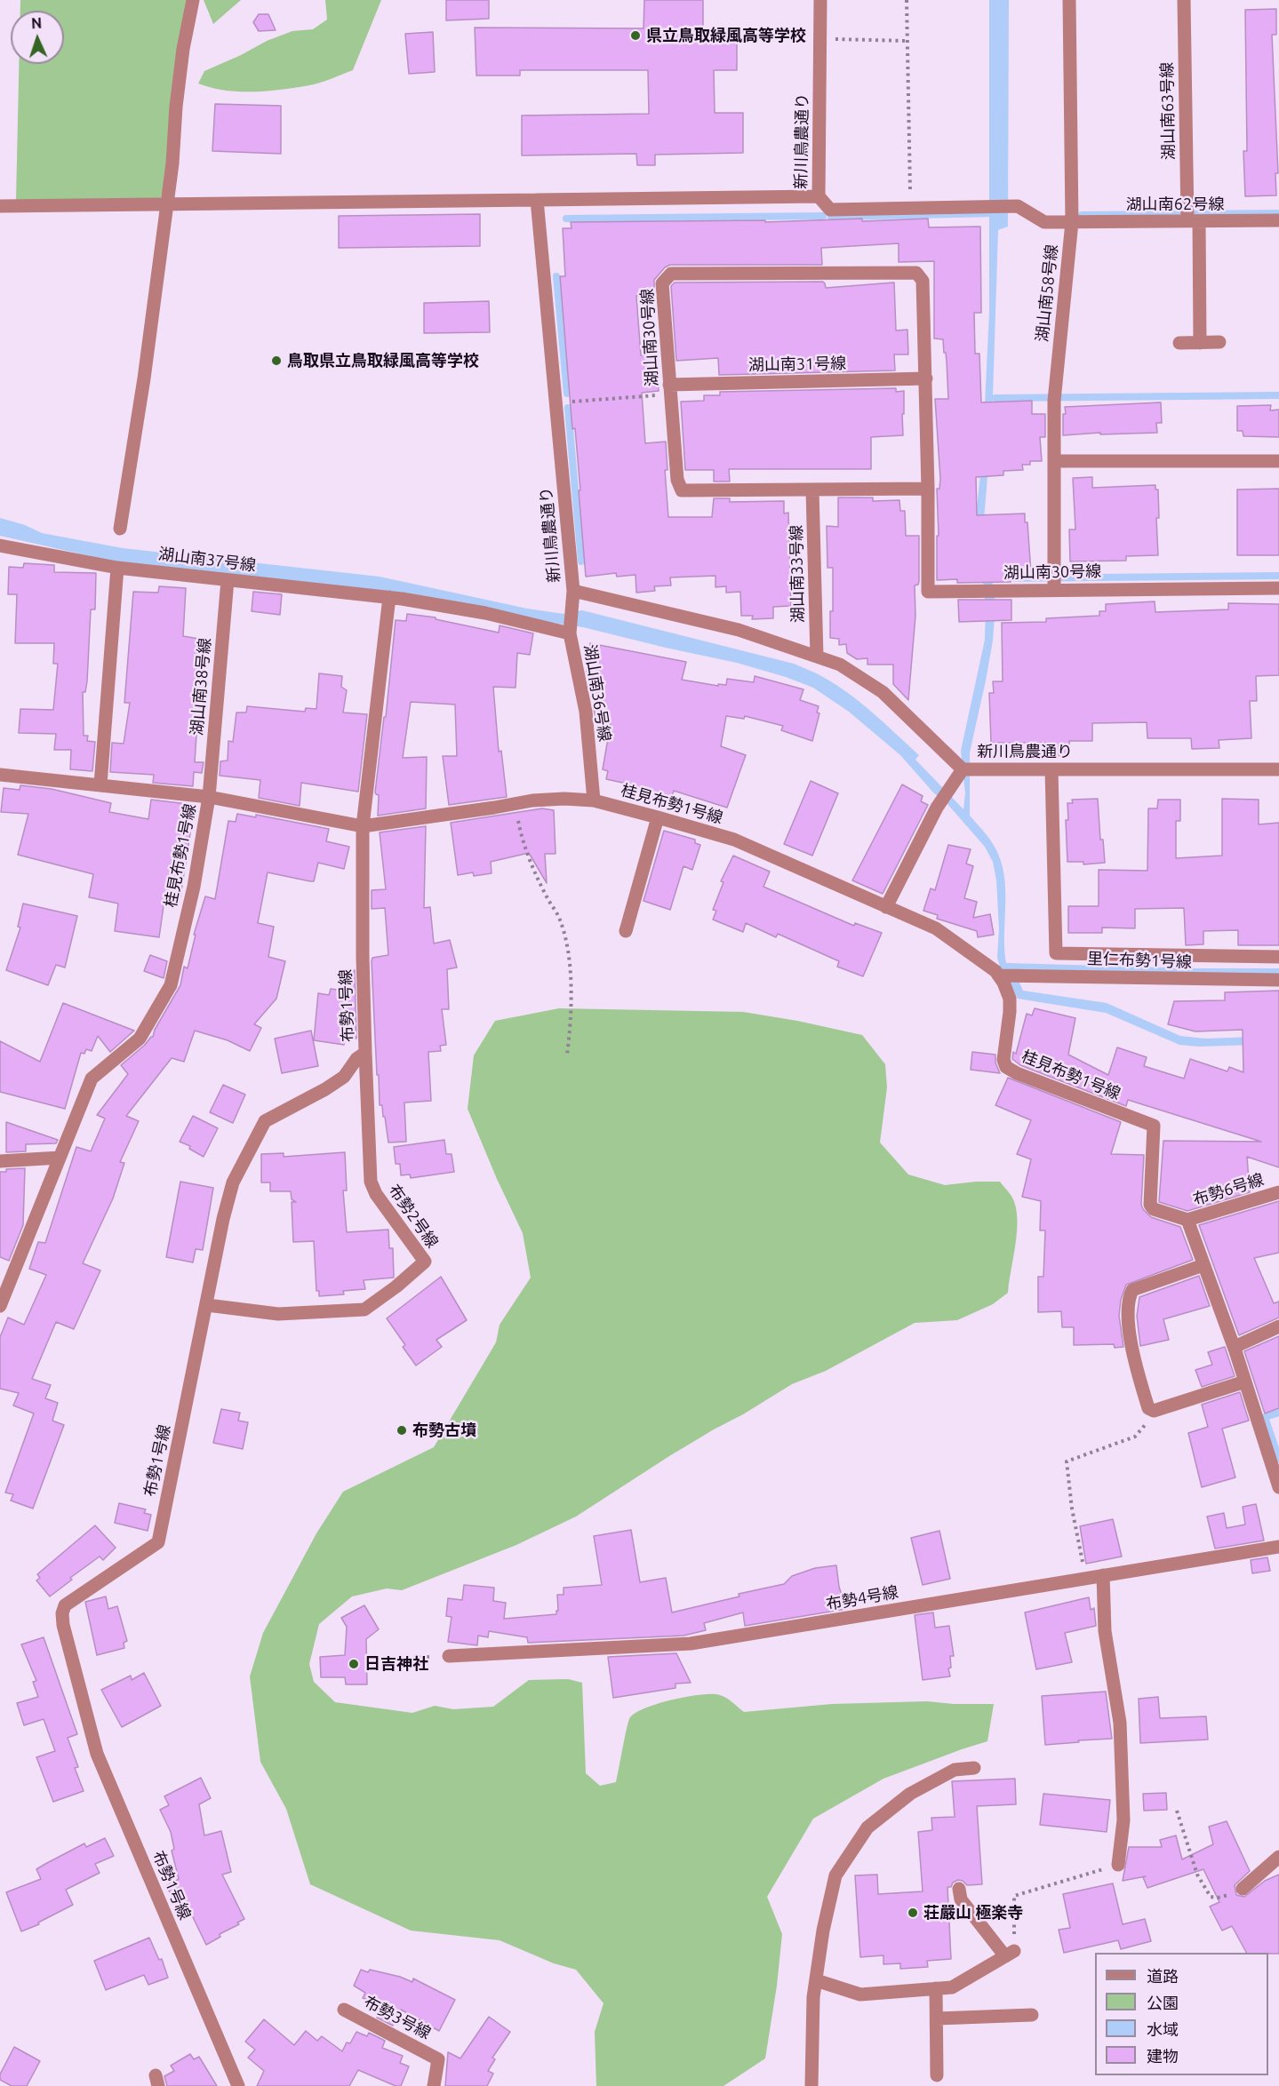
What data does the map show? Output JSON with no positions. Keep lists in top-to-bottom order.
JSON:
{
  "streets": {
    "street": [
      "湖山南63号線",
      "新川鳥農通り",
      "湖山南62号線",
      "湖山南58号線",
      "湖山南30号線",
      "湖山南31号線",
      "湖山南37号線",
      "湖山南33号線",
      "湖山南38号線",
      "湖山南36号線",
      "桂見布勢1号線",
      "里仁布勢1号線",
      "布勢1号線",
      "布勢6号線",
      "布勢2号線",
      "布勢4号線",
      "布勢3号線"
    ]
  },
  "crossings": [
    ["湖山南63号線", "湖山南62号線"],
    ["新川鳥農通り", "湖山南62号線"],
    ["新川鳥農通り", "湖山南33号線"],
    ["新川鳥農通り", "湖山南36号線"],
    ["湖山南62号線", "湖山南58号線"],
    ["湖山南58号線", "湖山南30号線"],
    ["湖山南30号線", "湖山南31号線"],
    ["湖山南30号線", "湖山南33号線"],
    ["湖山南37号線", "湖山南38号線"],
    ["湖山南37号線", "湖山南36号線"],
    ["湖山南38号線", "桂見布勢1号線"],
    ["湖山南36号線", "桂見布勢1号線"],
    ["桂見布勢1号線", "里仁布勢1号線"],
    ["桂見布勢1号線", "布勢1号線"],
    ["桂見布勢1号線", "布勢6号線"],
    ["布勢1号線", "布勢2号線"]
  ],
  "places": [
    "県立鳥取緑風高等学校",
    "鳥取県立鳥取緑風高等学校",
    "布勢古墳",
    "日吉神社",
    "荘嚴山 極楽寺"
  ],
  "legend": [
    "道路",
    "公園",
    "水域",
    "建物"
  ],
  "north": "top"
}
